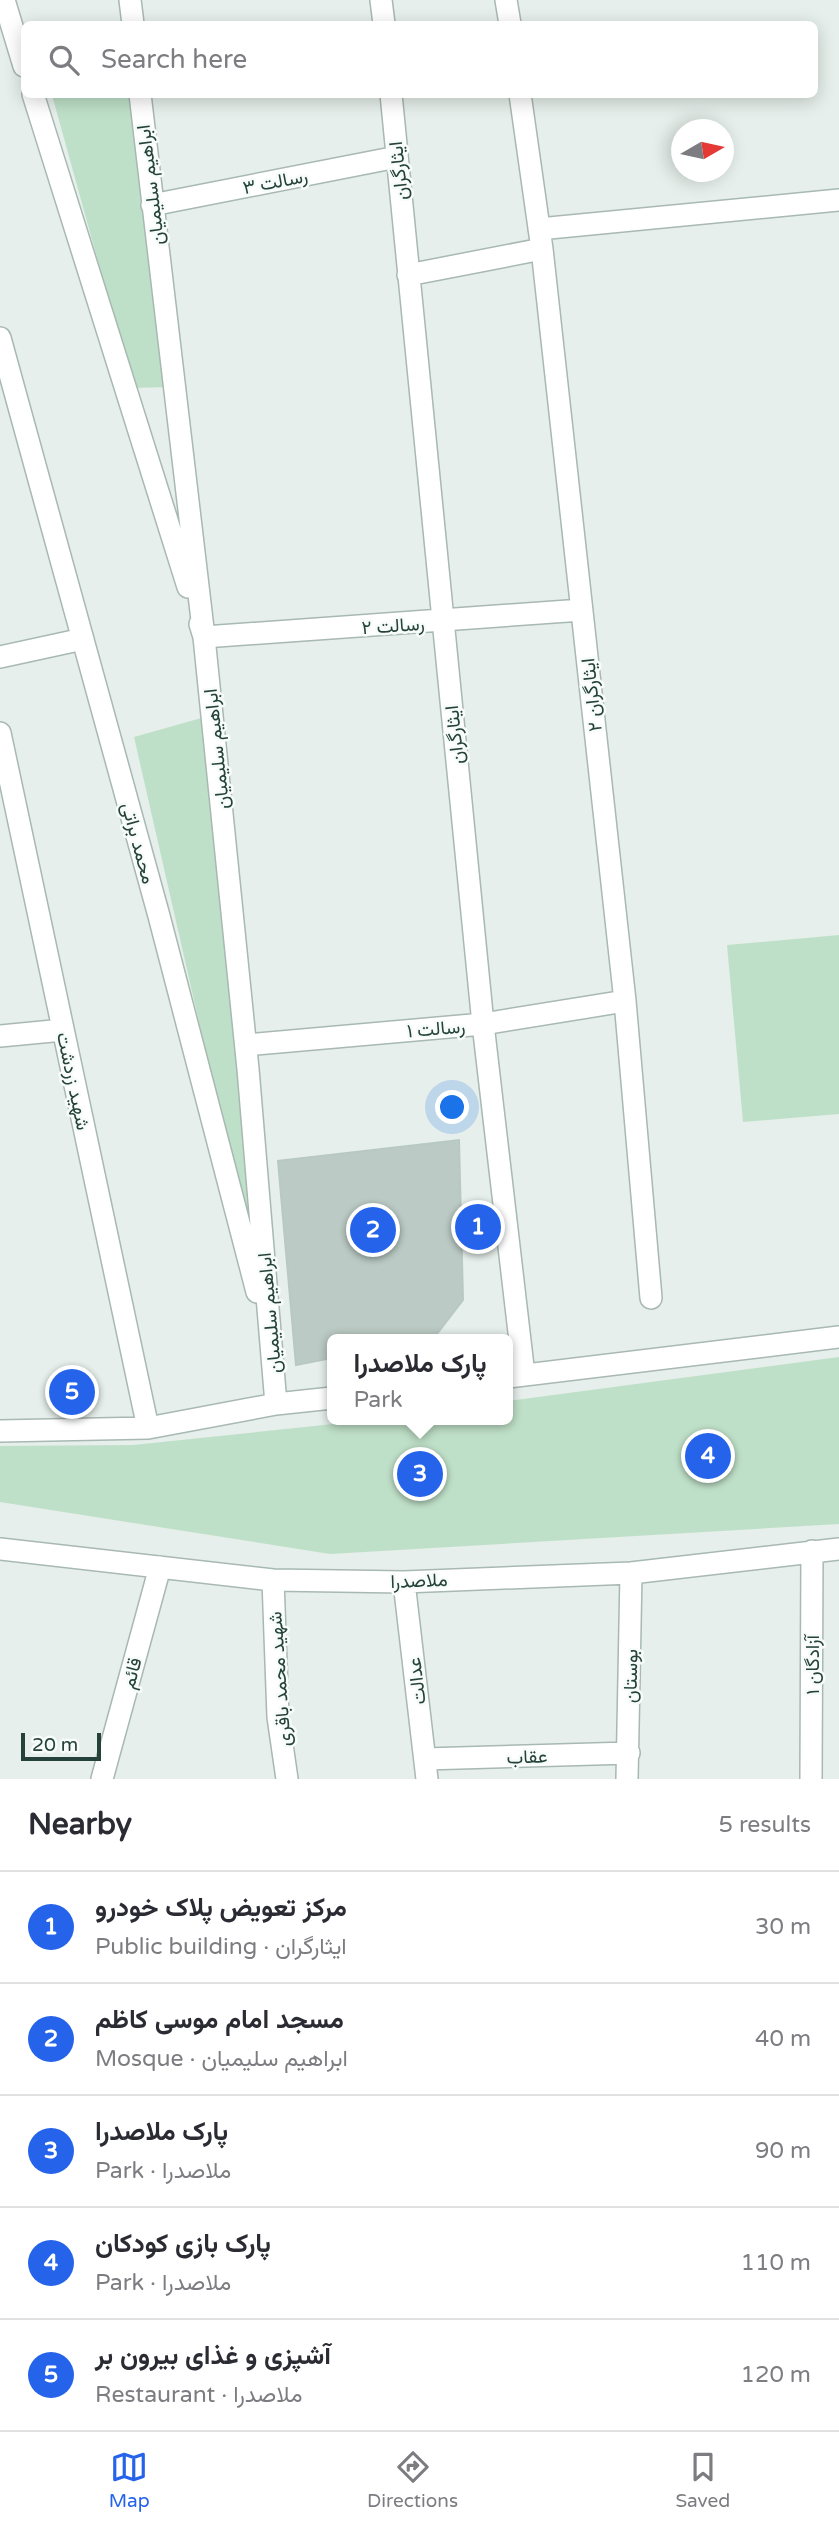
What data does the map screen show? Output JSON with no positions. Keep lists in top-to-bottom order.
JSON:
{
  "streets": {
    "street": [
      "ایثارگران",
      "رسالت ۳",
      "ابراهیم سلیمیان",
      "رسالت ۲",
      "ایثارگران ۲",
      "محمد براتی",
      "رسالت ۱",
      "شهید زردشت",
      "ملاصدرا",
      "آزادگان ۱",
      "قائم",
      "بوستان",
      "شهید محمد باقری",
      "عدالت",
      "عقاب"
    ]
  },
  "crossings": [
    ["ایثارگران", "رسالت ۳"],
    ["ایثارگران", "رسالت ۲"],
    ["ایثارگران", "رسالت ۱"],
    ["رسالت ۳", "ابراهیم سلیمیان"],
    ["ابراهیم سلیمیان", "رسالت ۲"],
    ["ابراهیم سلیمیان", "محمد براتی"],
    ["ابراهیم سلیمیان", "رسالت ۱"],
    ["رسالت ۲", "ایثارگران ۲"],
    ["ایثارگران ۲", "رسالت ۱"],
    ["ملاصدرا", "آزادگان ۱"],
    ["ملاصدرا", "قائم"],
    ["ملاصدرا", "بوستان"],
    ["ملاصدرا", "شهید محمد باقری"],
    ["ملاصدرا", "عدالت"],
    ["بوستان", "عقاب"],
    ["عدالت", "عقاب"]
  ],
  "scale_bar": "20 m",
  "north": "right",
  "page": {
    "search": "Search here",
    "pins": [
      "1",
      "2",
      "5",
      "4",
      "3"
    ],
    "popup": ["پارک ملاصدرا", "Park"],
    "scale": "20 m",
    "heading": ["Nearby", "5 results"],
    "list": [
      {
        "mark": "1",
        "name": "مرکز تعویض پلاک خودرو",
        "note": "Public building · ایثارگران",
        "value": "30 m"
      },
      {
        "mark": "2",
        "name": "مسجد امام موسی کاظم",
        "note": "Mosque · ابراهیم سلیمیان",
        "value": "40 m"
      },
      {
        "mark": "3",
        "name": "پارک ملاصدرا",
        "note": "Park · ملاصدرا",
        "value": "90 m"
      },
      {
        "mark": "4",
        "name": "پارک بازی کودکان",
        "note": "Park · ملاصدرا",
        "value": "110 m"
      },
      {
        "mark": "5",
        "name": "آشپزی و غذای بیرون بر",
        "note": "Restaurant · ملاصدرا",
        "value": "120 m"
      }
    ],
    "nav": ["Map", "Directions", "Saved"]
  }
}
